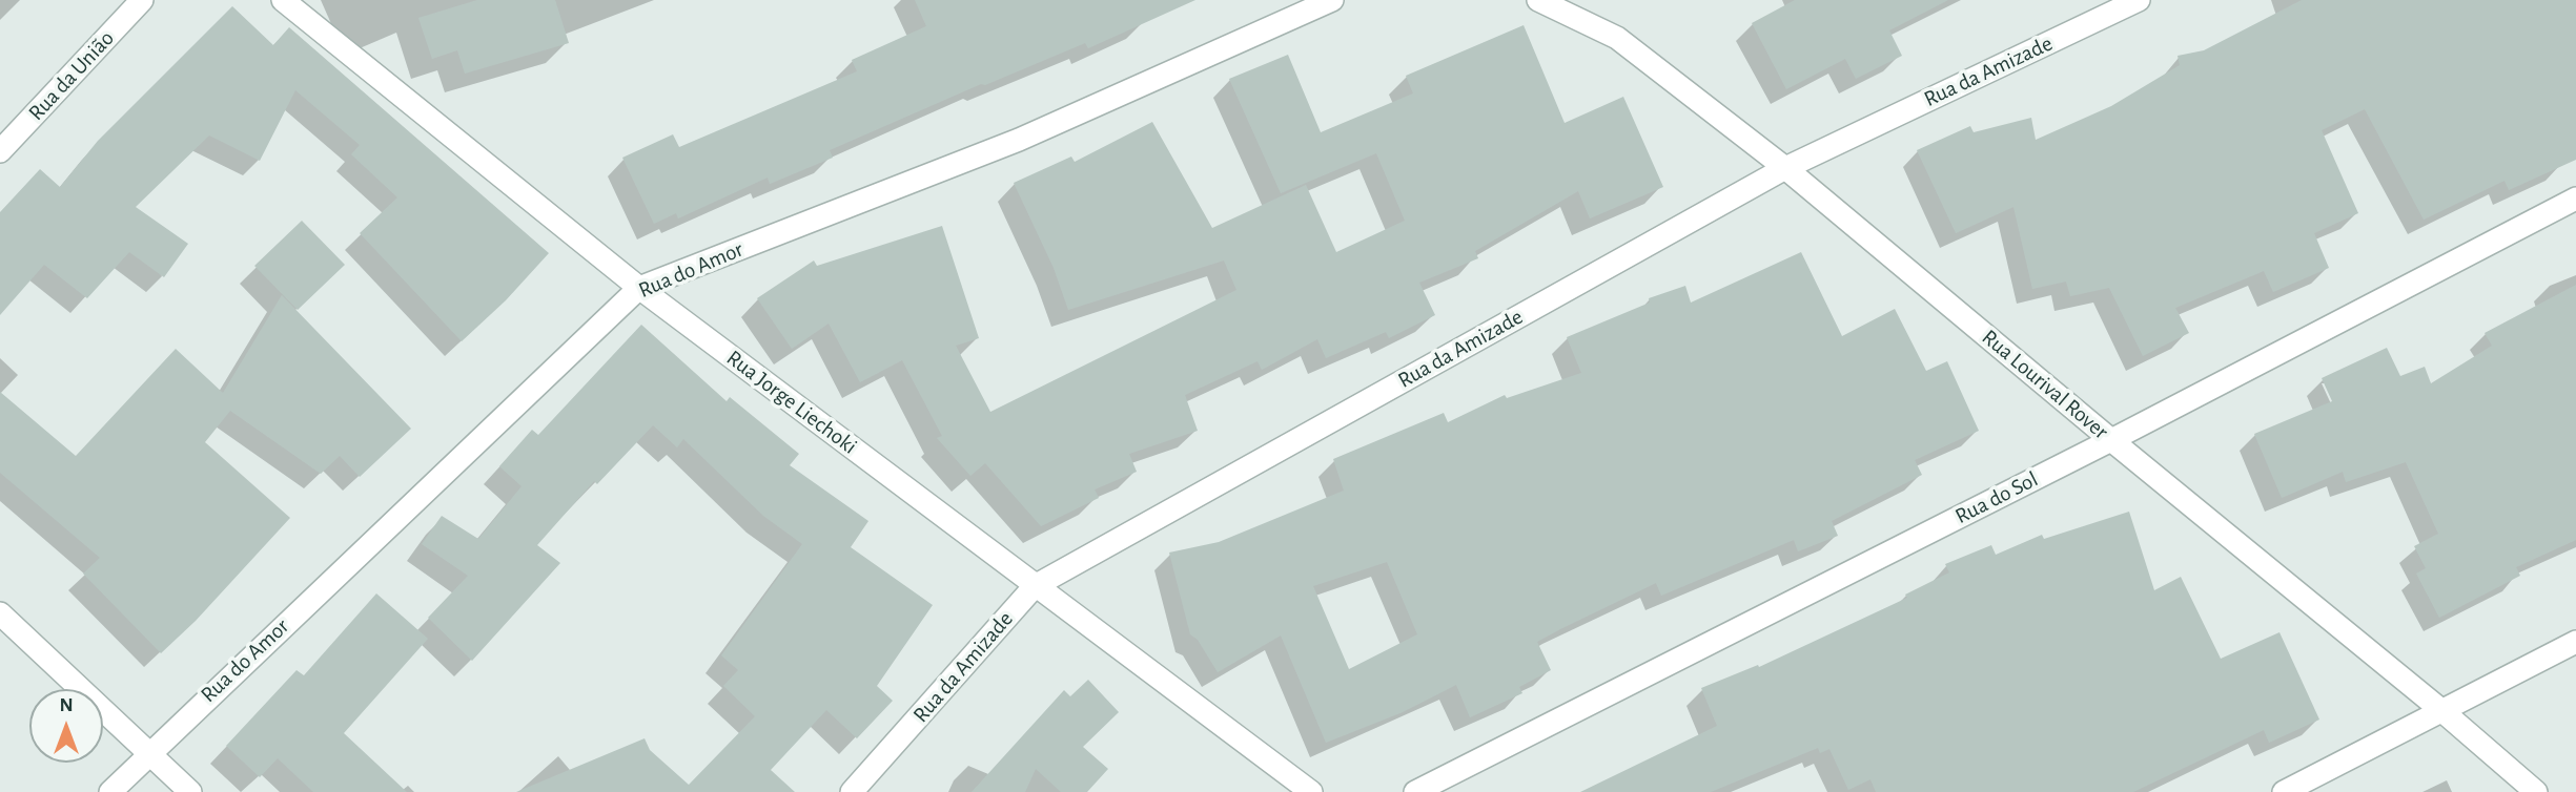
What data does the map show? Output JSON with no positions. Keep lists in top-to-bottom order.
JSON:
{
  "streets": {
    "street": [
      "Rua da Amizade",
      "Rua da União",
      "Rua do Amor",
      "Rua Lourival Rover",
      "Rua Jorge Liechoki",
      "Rua do Sol"
    ]
  },
  "crossings": [
    ["Rua da Amizade", "Rua Lourival Rover"],
    ["Rua da Amizade", "Rua Jorge Liechoki"],
    ["Rua do Amor", "Rua Jorge Liechoki"],
    ["Rua Lourival Rover", "Rua do Sol"]
  ],
  "north": "top"
}
